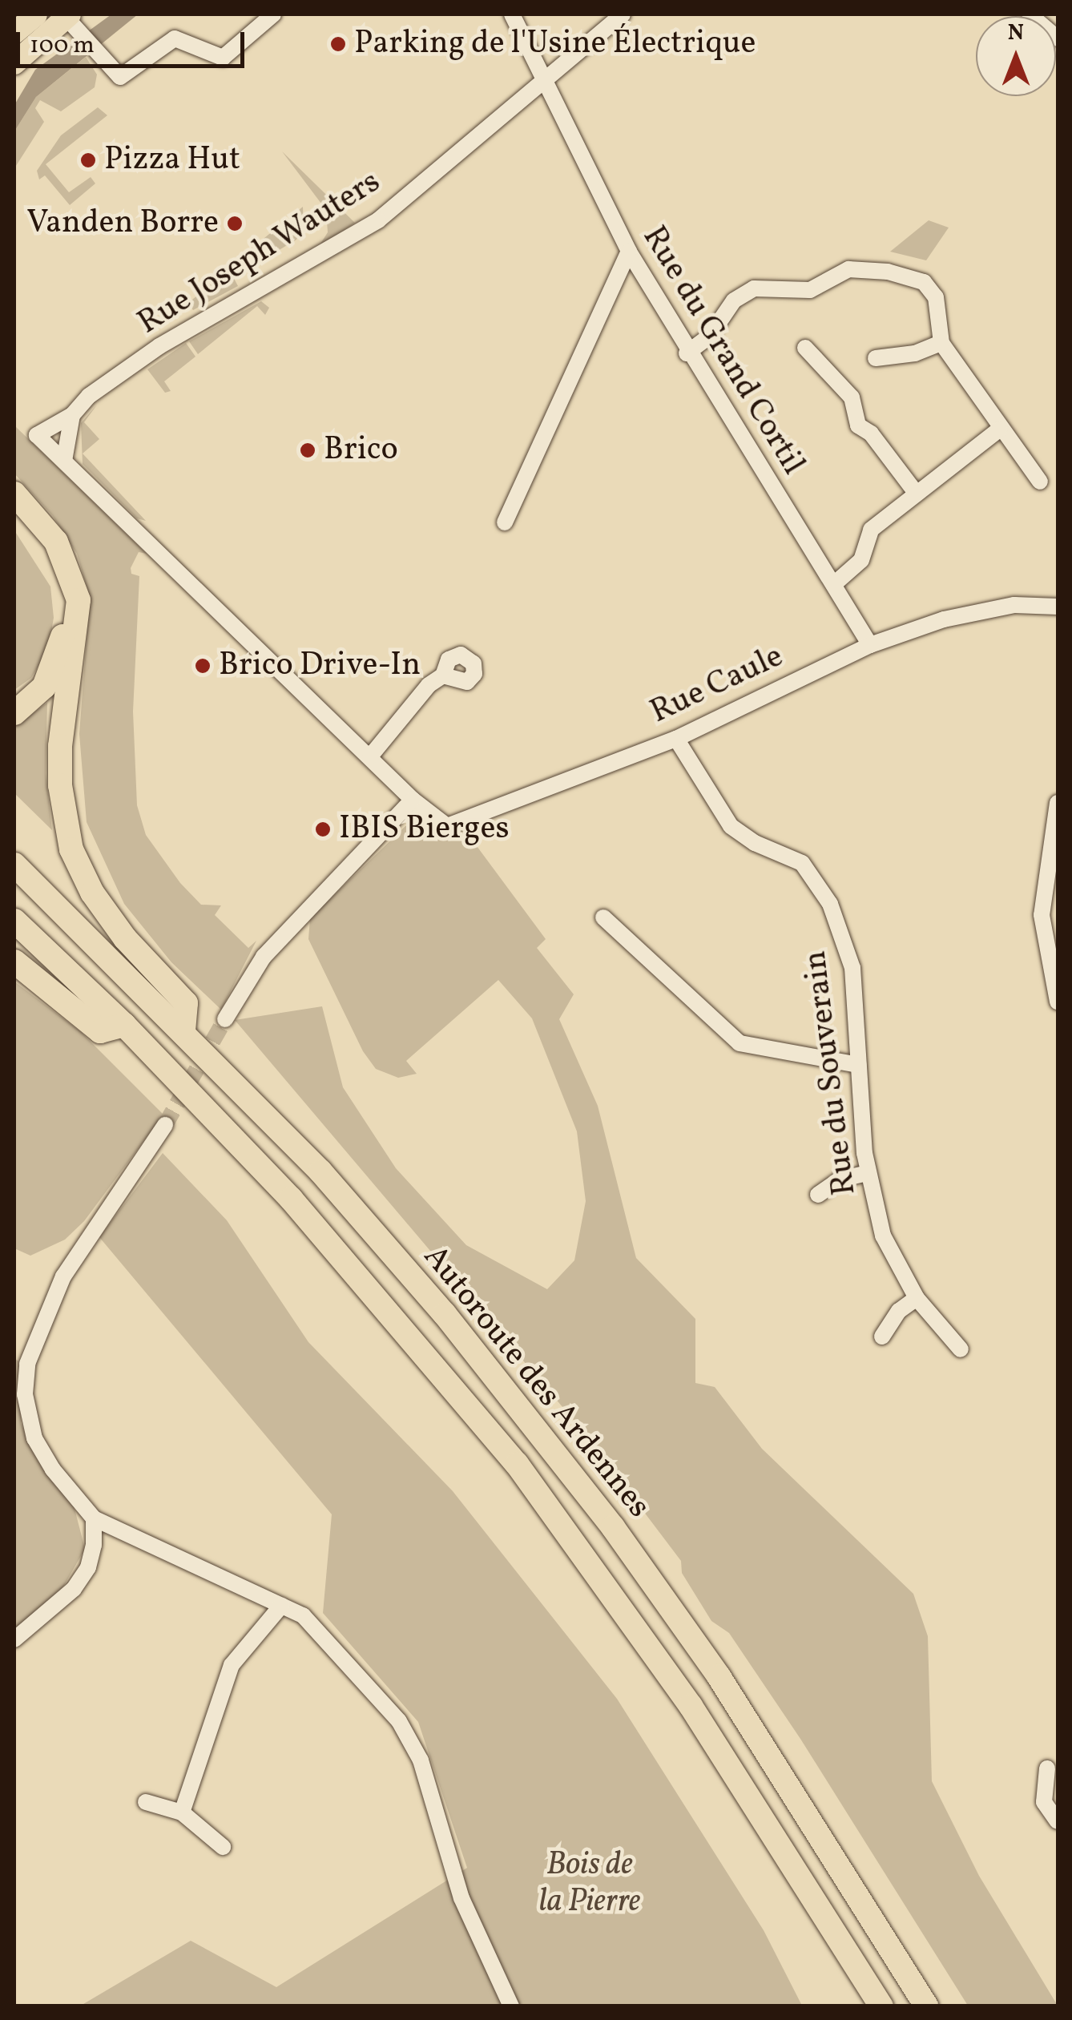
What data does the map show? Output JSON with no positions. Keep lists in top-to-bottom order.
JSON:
{
  "streets": {
    "highway": ["Autoroute des Ardennes"],
    "street": [
      "Rue Joseph Wauters",
      "Rue du Grand Cortil",
      "Rue Caule",
      "Rue du Souverain"
    ]
  },
  "crossings": [
    ["Rue Joseph Wauters", "Rue du Grand Cortil"],
    ["Rue Joseph Wauters", "Rue Caule"],
    ["Rue du Grand Cortil", "Rue Caule"],
    ["Rue Caule", "Rue du Souverain"]
  ],
  "parks": ["Bois de la Pierre"],
  "places": [
    "Parking de l'Usine Électrique",
    "Pizza Hut",
    "Vanden Borre",
    "Brico",
    "Brico Drive-In",
    "IBIS Bierges"
  ],
  "scale_bar": "100 m",
  "north": "top"
}
